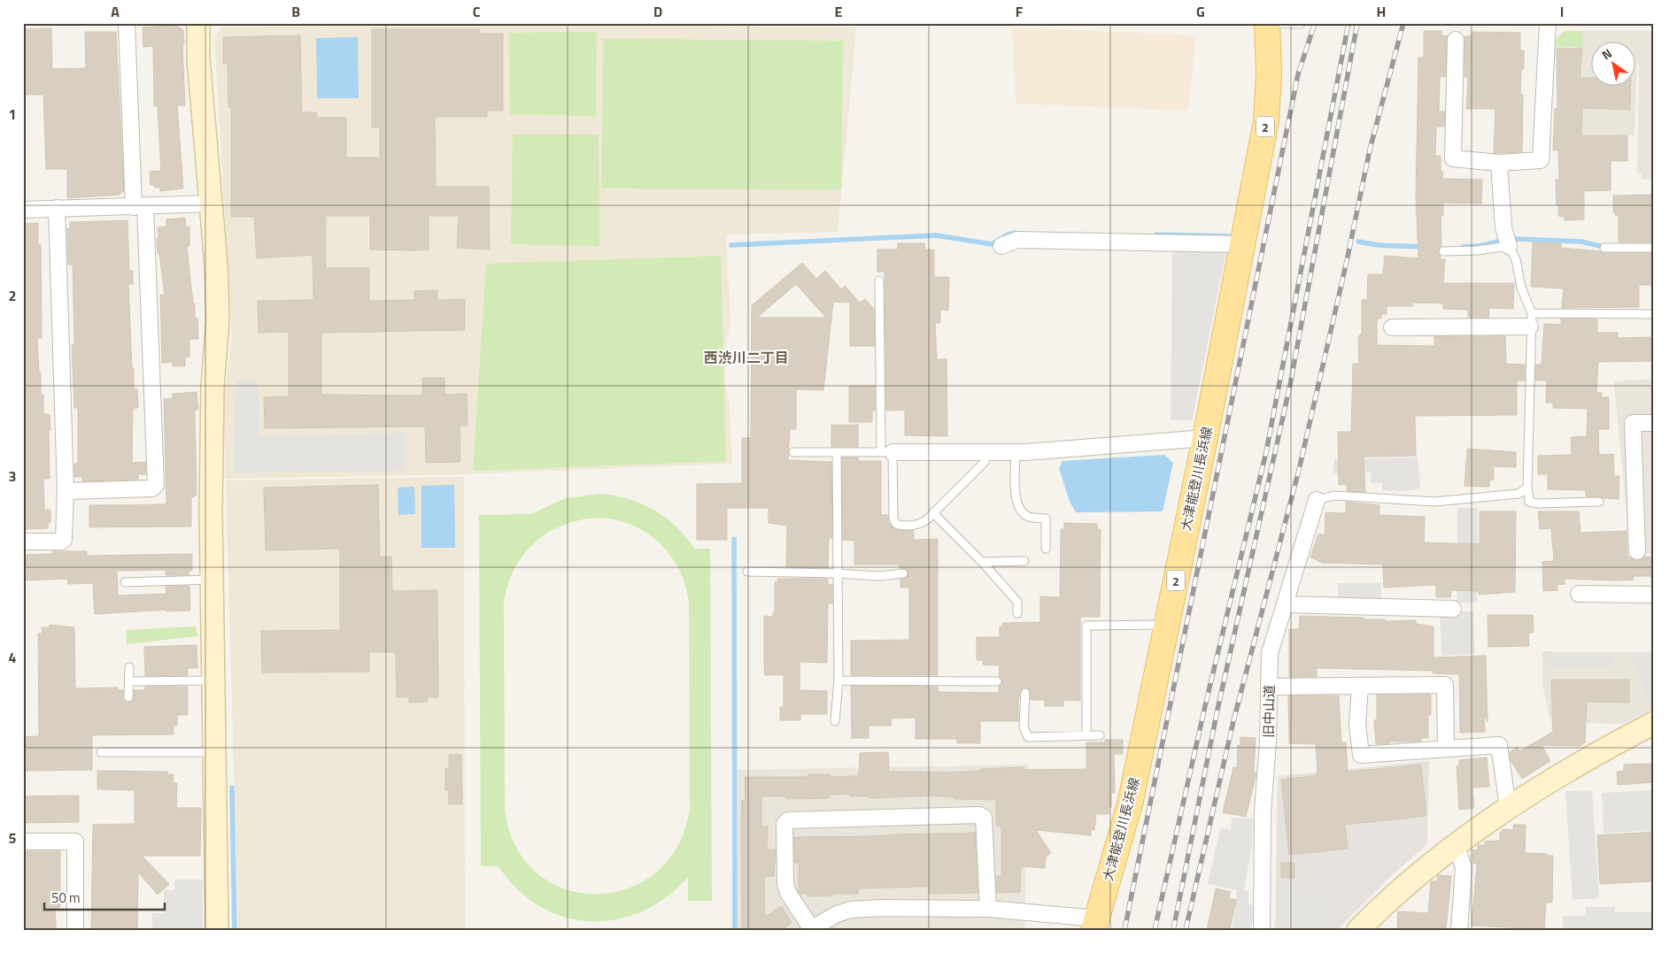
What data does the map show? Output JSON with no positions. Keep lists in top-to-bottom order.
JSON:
{
  "streets": {
    "main road": ["2", "大津能登川長浜線"],
    "street": ["旧中山道"]
  },
  "districts": ["西渋川二丁目"],
  "scale_bar": "50 m",
  "north": "top left",
  "grid": {
    "columns": [
      "A",
      "B",
      "C",
      "D",
      "E",
      "F",
      "G",
      "H",
      "I"
    ],
    "rows": [
      "1",
      "2",
      "3",
      "4",
      "5"
    ]
  }
}
